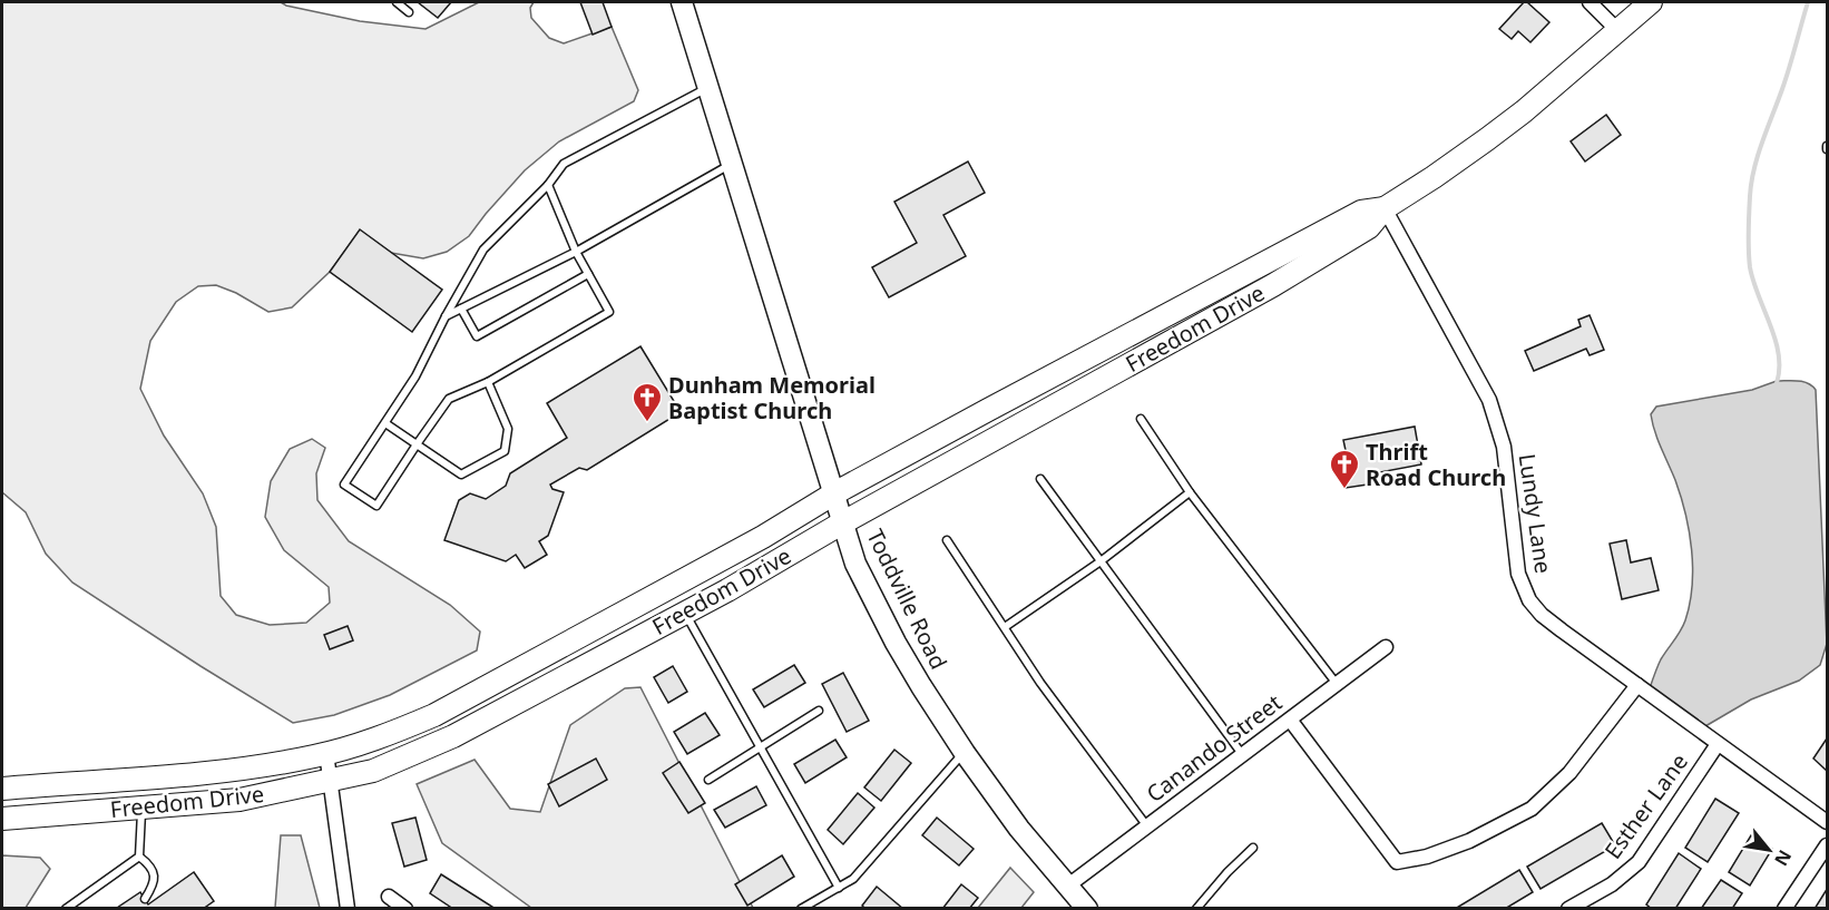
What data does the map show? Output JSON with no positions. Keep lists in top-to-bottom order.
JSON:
{
  "streets": {
    "main road": ["Freedom Drive"],
    "street": [
      "Lundy Lane",
      "Toddville Road",
      "Canando Street",
      "Esther Lane"
    ]
  },
  "crossings": [
    ["Freedom Drive", "Lundy Lane"],
    ["Freedom Drive", "Toddville Road"],
    ["Lundy Lane", "Esther Lane"],
    ["Toddville Road", "Canando Street"]
  ],
  "places": {
    "church": ["Dunham Memorial Baptist Church", "Thrift Road Church"]
  },
  "north": "bottom right"
}
